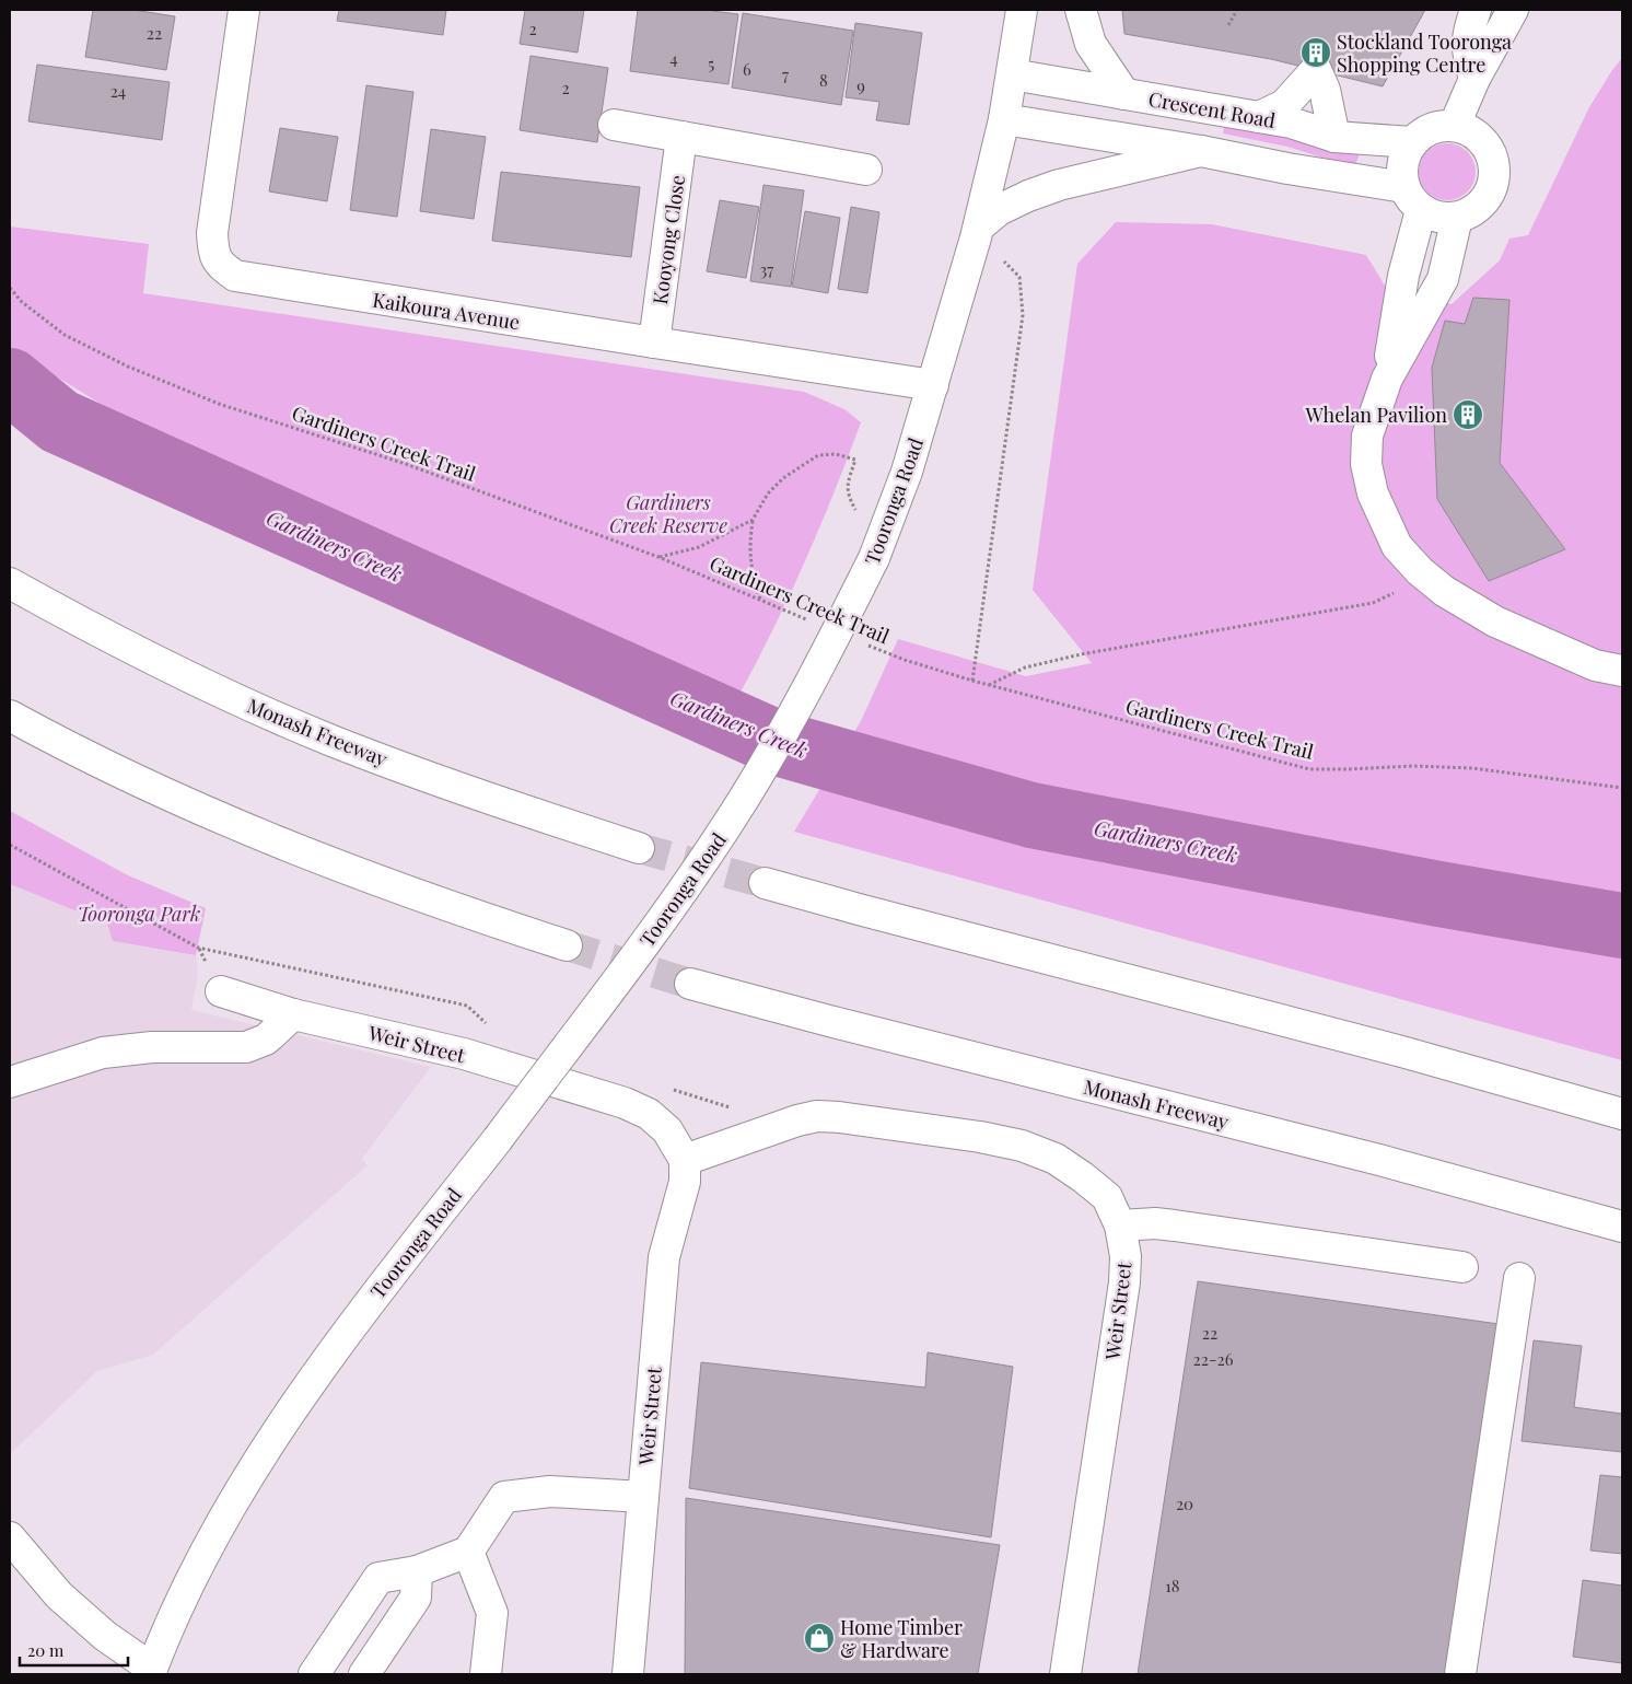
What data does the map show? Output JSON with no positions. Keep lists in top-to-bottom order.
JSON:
{
  "streets": {
    "main road": [
      "Crescent Road",
      "Kooyong Close",
      "Kaikoura Avenue",
      "Tooronga Road",
      "Monash Freeway",
      "Weir Street"
    ],
    "path": ["Gardiners Creek Trail"]
  },
  "crossings": [
    ["Crescent Road", "Tooronga Road"],
    ["Kooyong Close", "Kaikoura Avenue"],
    ["Kaikoura Avenue", "Tooronga Road"]
  ],
  "water": ["Gardiners Creek"],
  "parks": ["Gardiners Creek Reserve", "Tooronga Park"],
  "places": {
    "building": ["Stockland Tooronga Shopping Centre", "Whelan Pavilion"],
    "shop": ["Home Timber & Hardware"]
  },
  "house_numbers": [
    "2",
    "22",
    "4",
    "5",
    "6",
    "7",
    "8",
    "9",
    "2",
    "24",
    "37",
    "22",
    "22-26",
    "20",
    "18"
  ],
  "scale_bar": "20 m"
}
